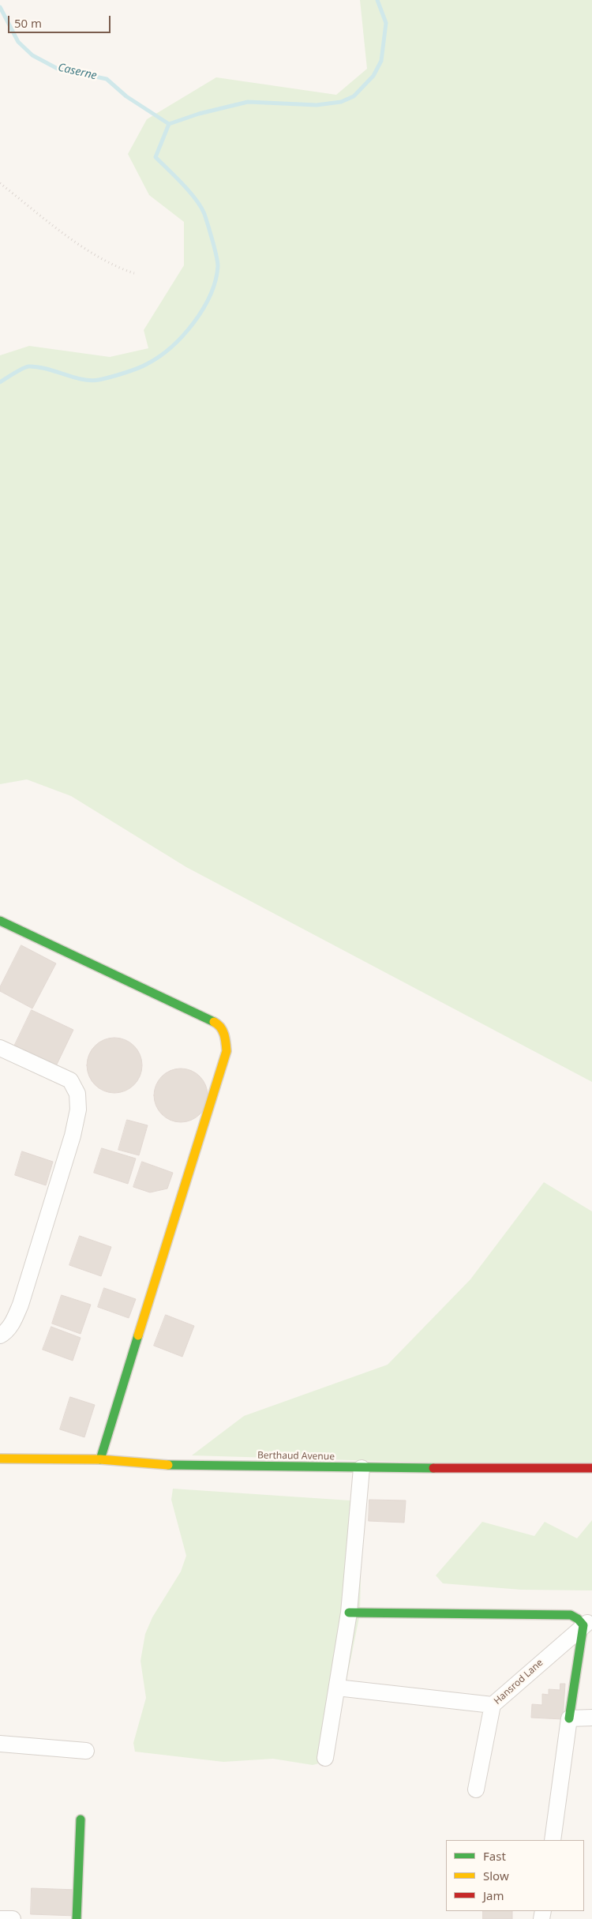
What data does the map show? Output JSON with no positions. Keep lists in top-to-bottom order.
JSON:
{
  "streets": {
    "street": ["Berthaud Avenue", "Hansrod Lane"]
  },
  "water": ["Caserne"],
  "legend": ["Fast", "Slow", "Jam"],
  "scale_bar": "50 m"
}
